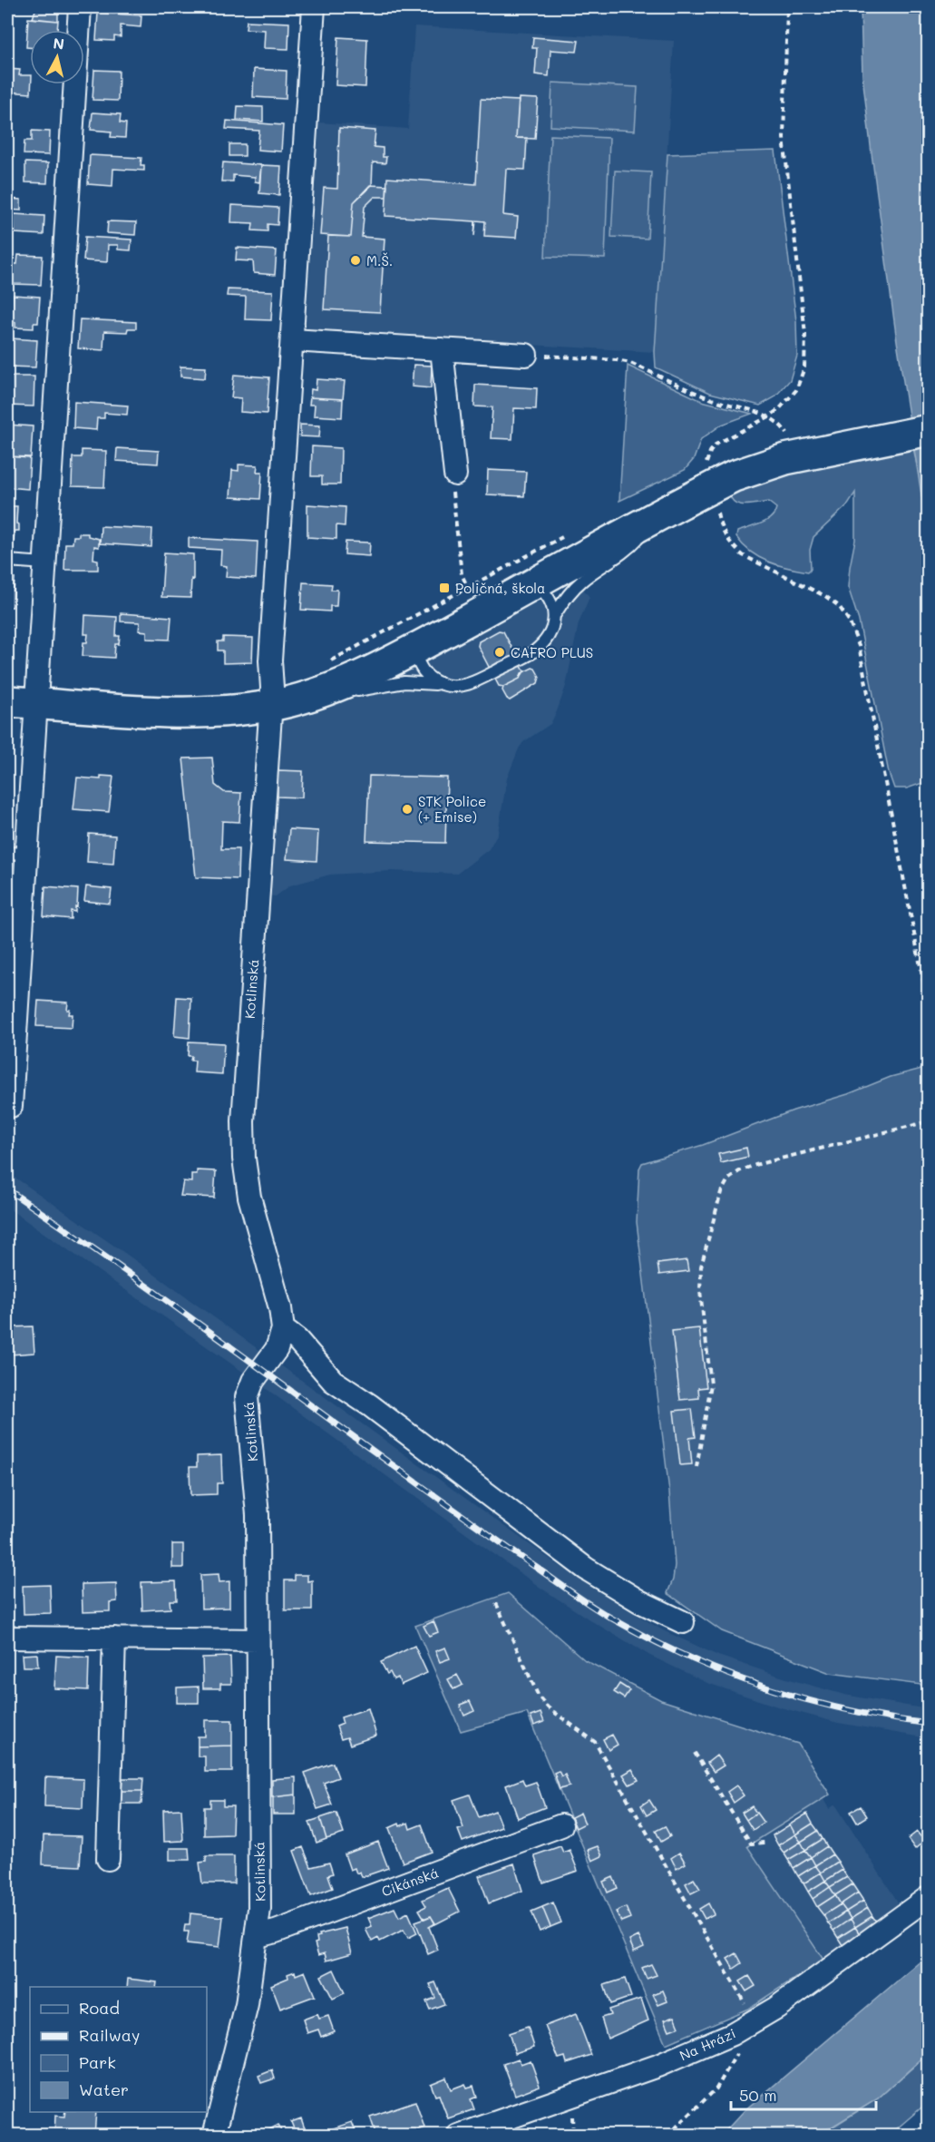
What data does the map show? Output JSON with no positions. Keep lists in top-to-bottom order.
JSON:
{
  "streets": {
    "street": ["Kotlinská", "Cikánská", "Na Hrázi"]
  },
  "crossings": [
    ["Kotlinská", "Cikánská"]
  ],
  "places": {
    "other": ["M.Š.", "CAFRO PLUS", "STK Police (+ Emise)"],
    "transit": ["Poličná, škola"]
  },
  "legend": [
    "Road",
    "Railway",
    "Park",
    "Water"
  ],
  "scale_bar": "50 m",
  "north": "top"
}
